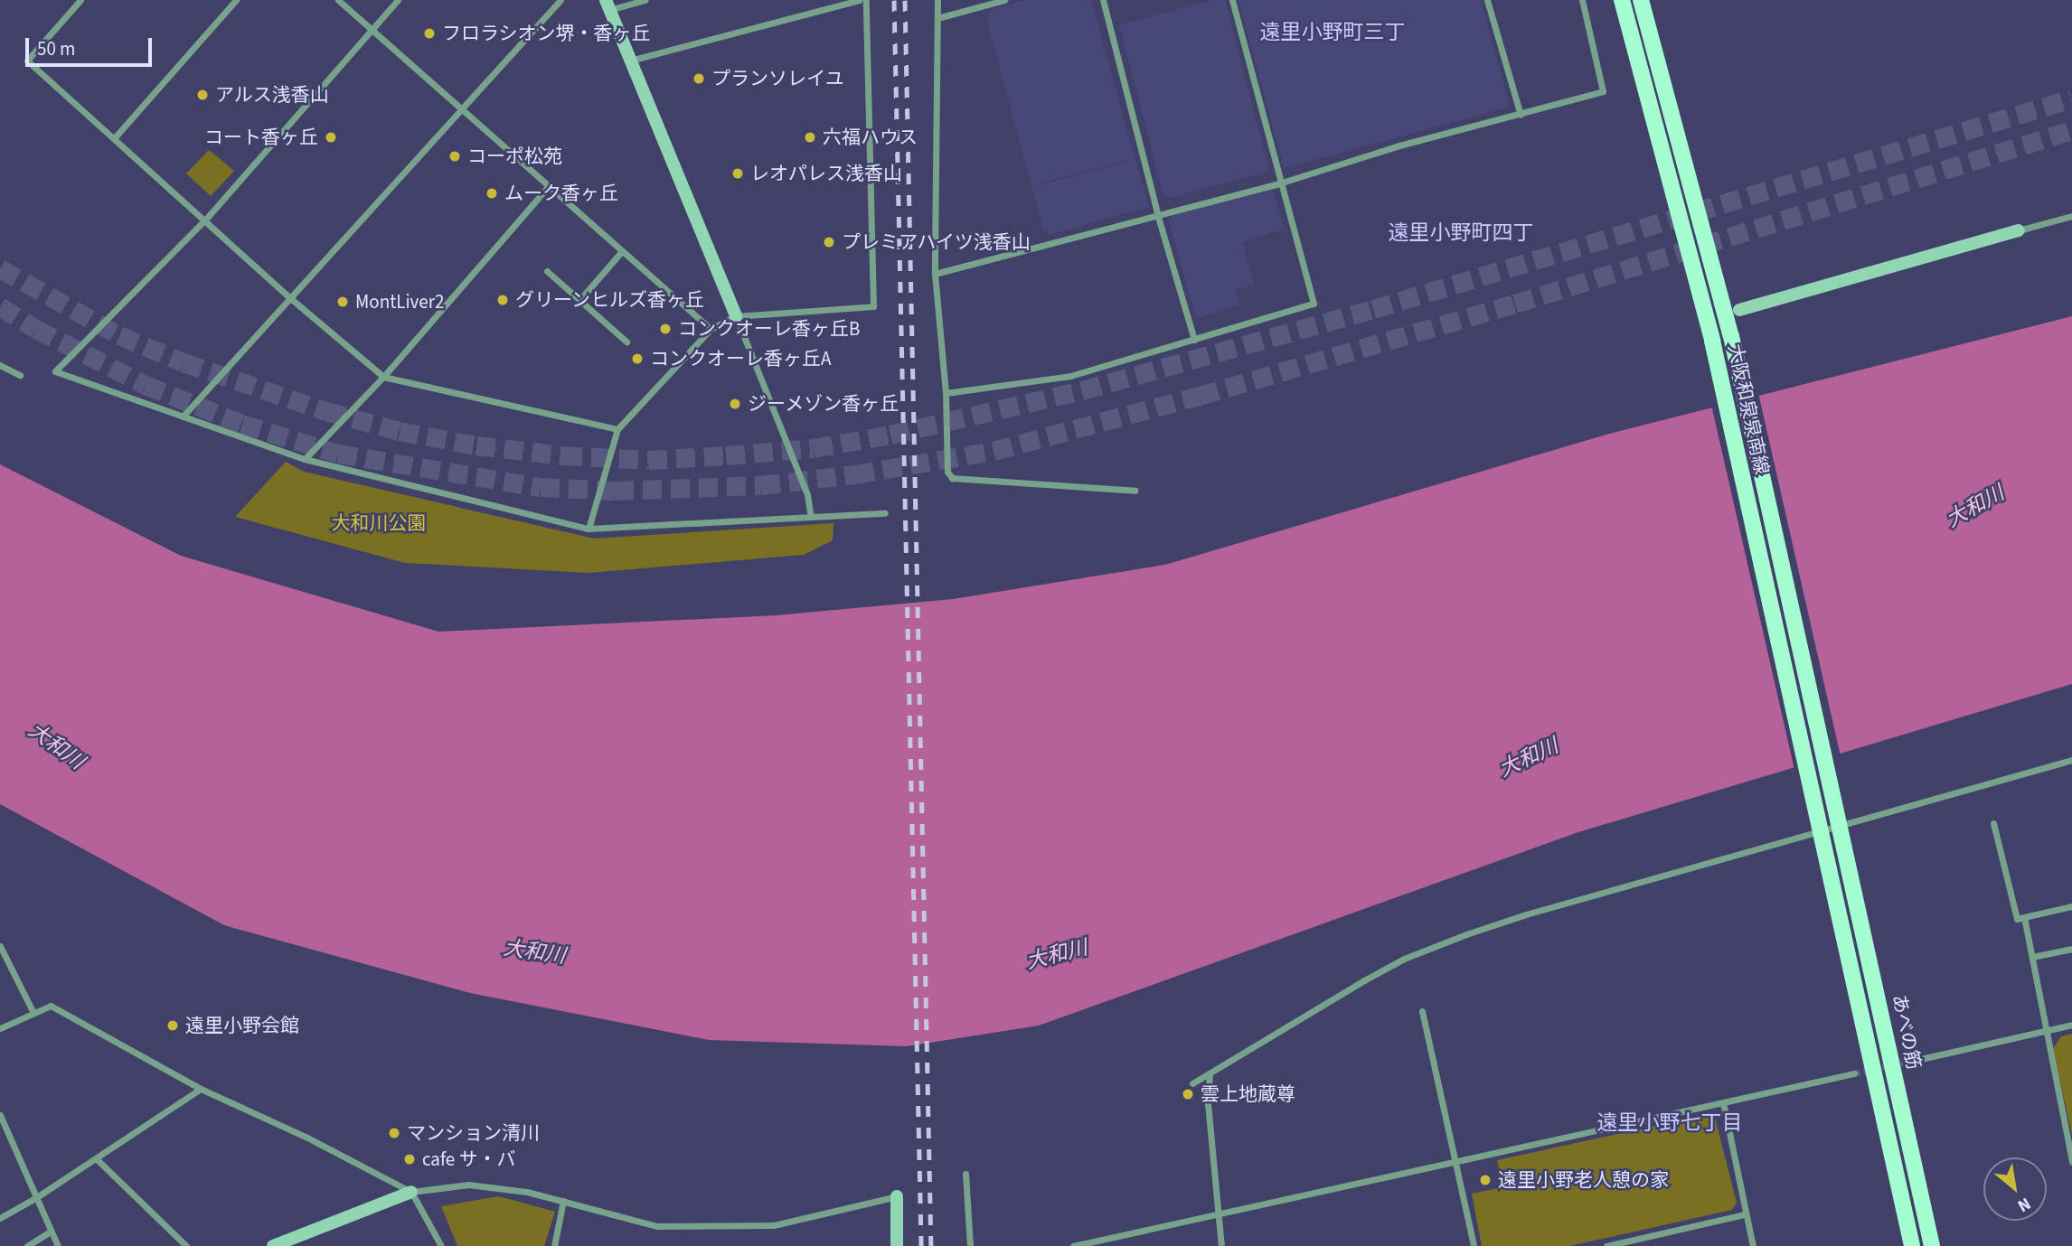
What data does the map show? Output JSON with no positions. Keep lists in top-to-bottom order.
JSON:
{
  "streets": {
    "main road": ["大阪和泉泉南線", "あべの筋"]
  },
  "crossings": [
    ["大阪和泉泉南線", "あべの筋"]
  ],
  "districts": ["遠里小野町三丁", "遠里小野町四丁", "遠里小野七丁目"],
  "water": ["大和川"],
  "parks": ["大和川公園"],
  "places": [
    "フロラシオン堺・香ヶ丘",
    "プランソレイユ",
    "アルス浅香山",
    "コート香ヶ丘",
    "六福ハウス",
    "コーポ松苑",
    "レオパレス浅香山",
    "ムーク香ヶ丘",
    "プレミアハイツ浅香山",
    "グリーンヒルズ香ヶ丘",
    "MontLiver2",
    "コンクオーレ香ヶ丘B",
    "コンクオーレ香ヶ丘A",
    "ジーメゾン香ヶ丘",
    "遠里小野会館",
    "雲上地蔵尊",
    "マンション清川",
    "cafe サ・バ",
    "遠里小野老人憩の家"
  ],
  "scale_bar": "50 m",
  "north": "bottom right"
}
